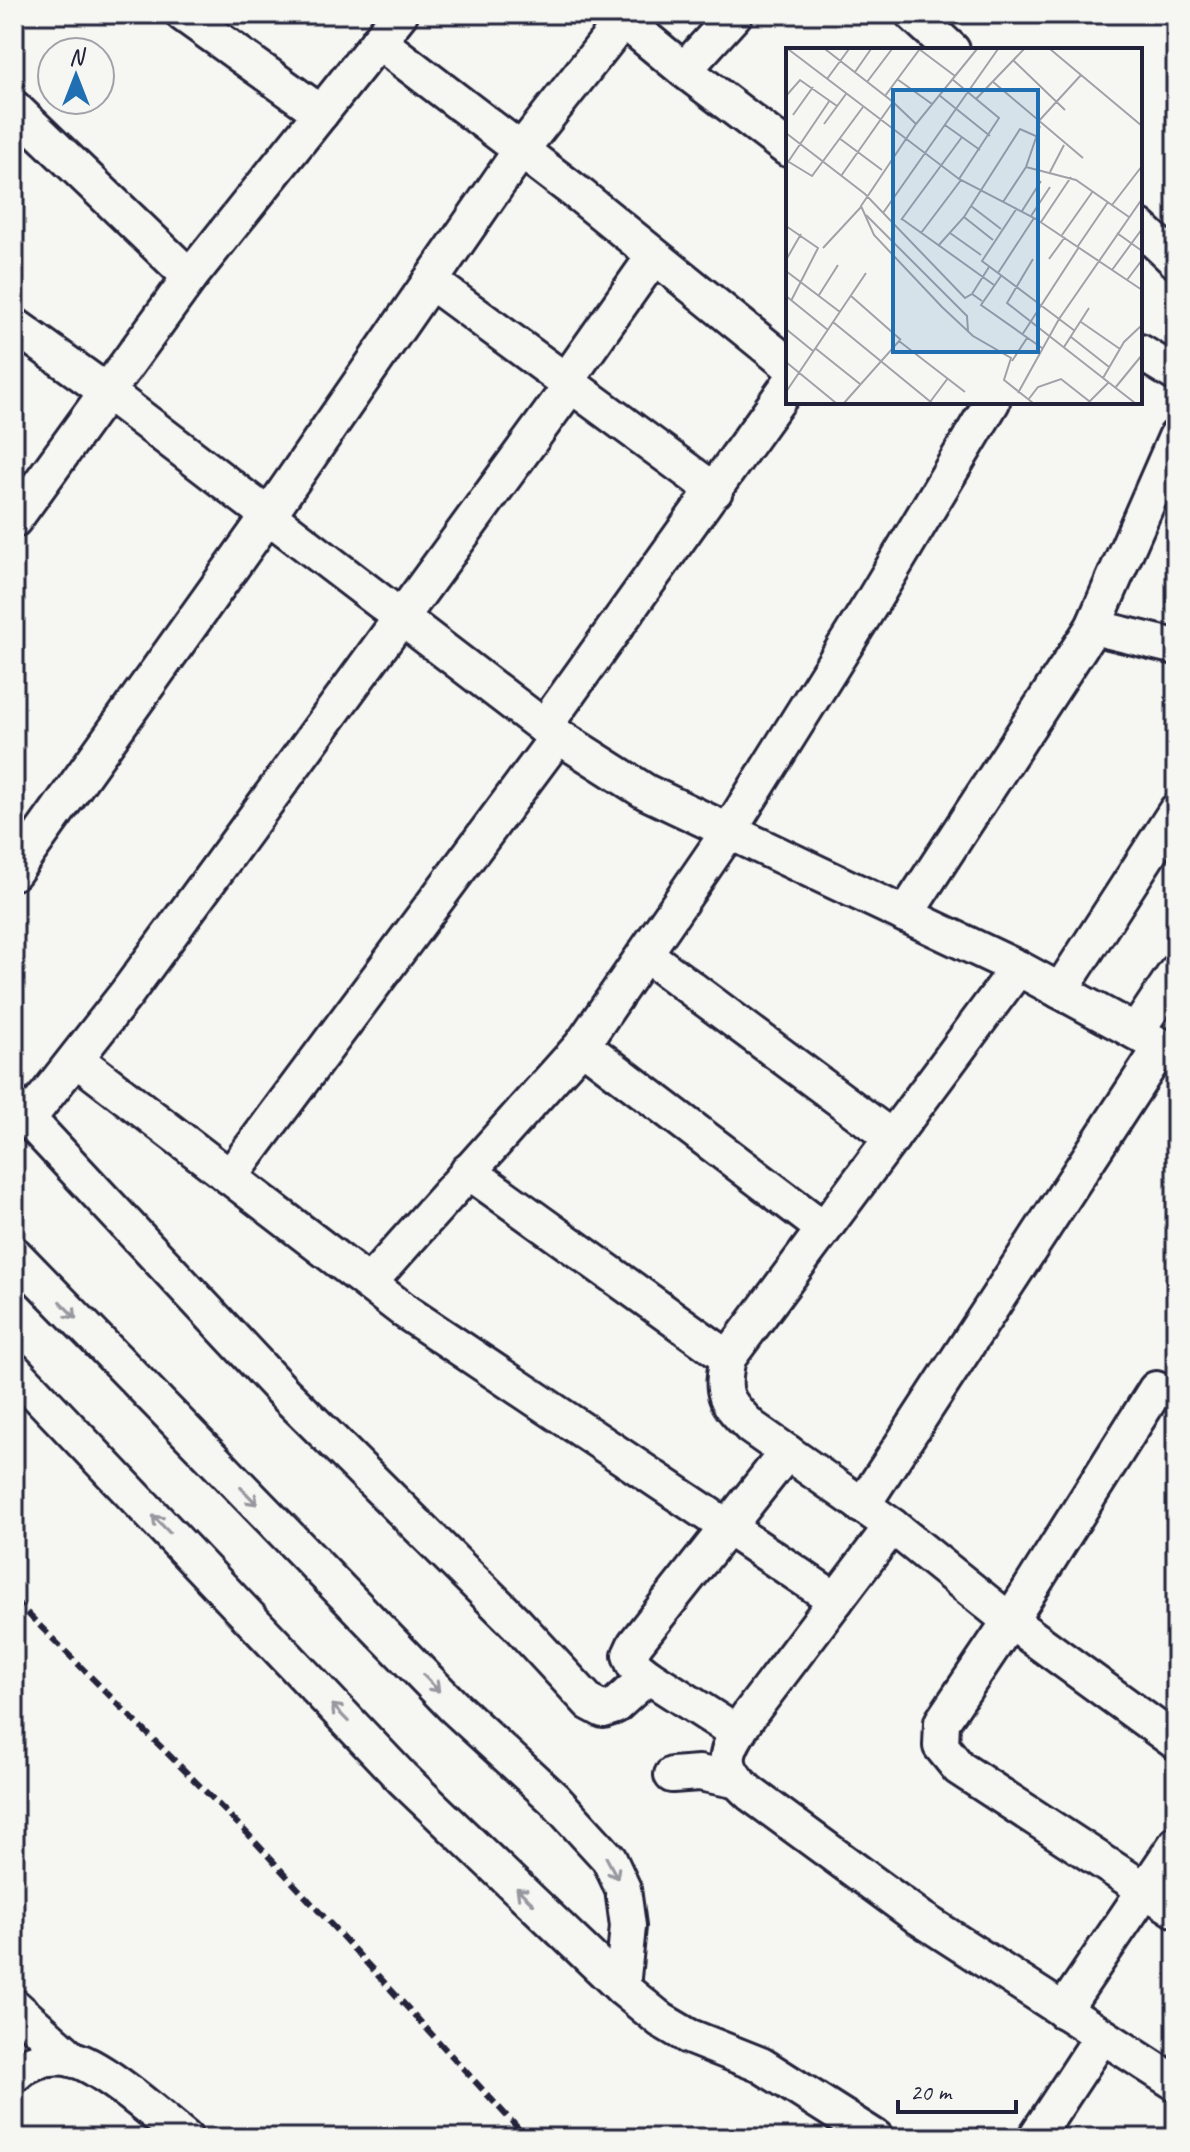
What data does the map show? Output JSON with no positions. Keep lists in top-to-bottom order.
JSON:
{
  "scale_bar": "20 m",
  "north": "top"
}
